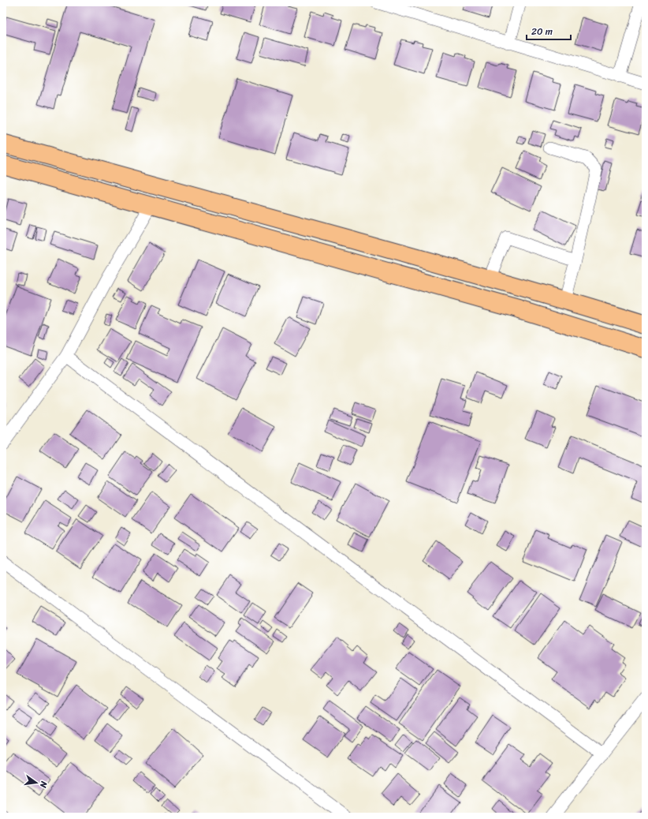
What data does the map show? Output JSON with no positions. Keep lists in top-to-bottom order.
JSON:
{
  "scale_bar": "20 m",
  "north": "right"
}
